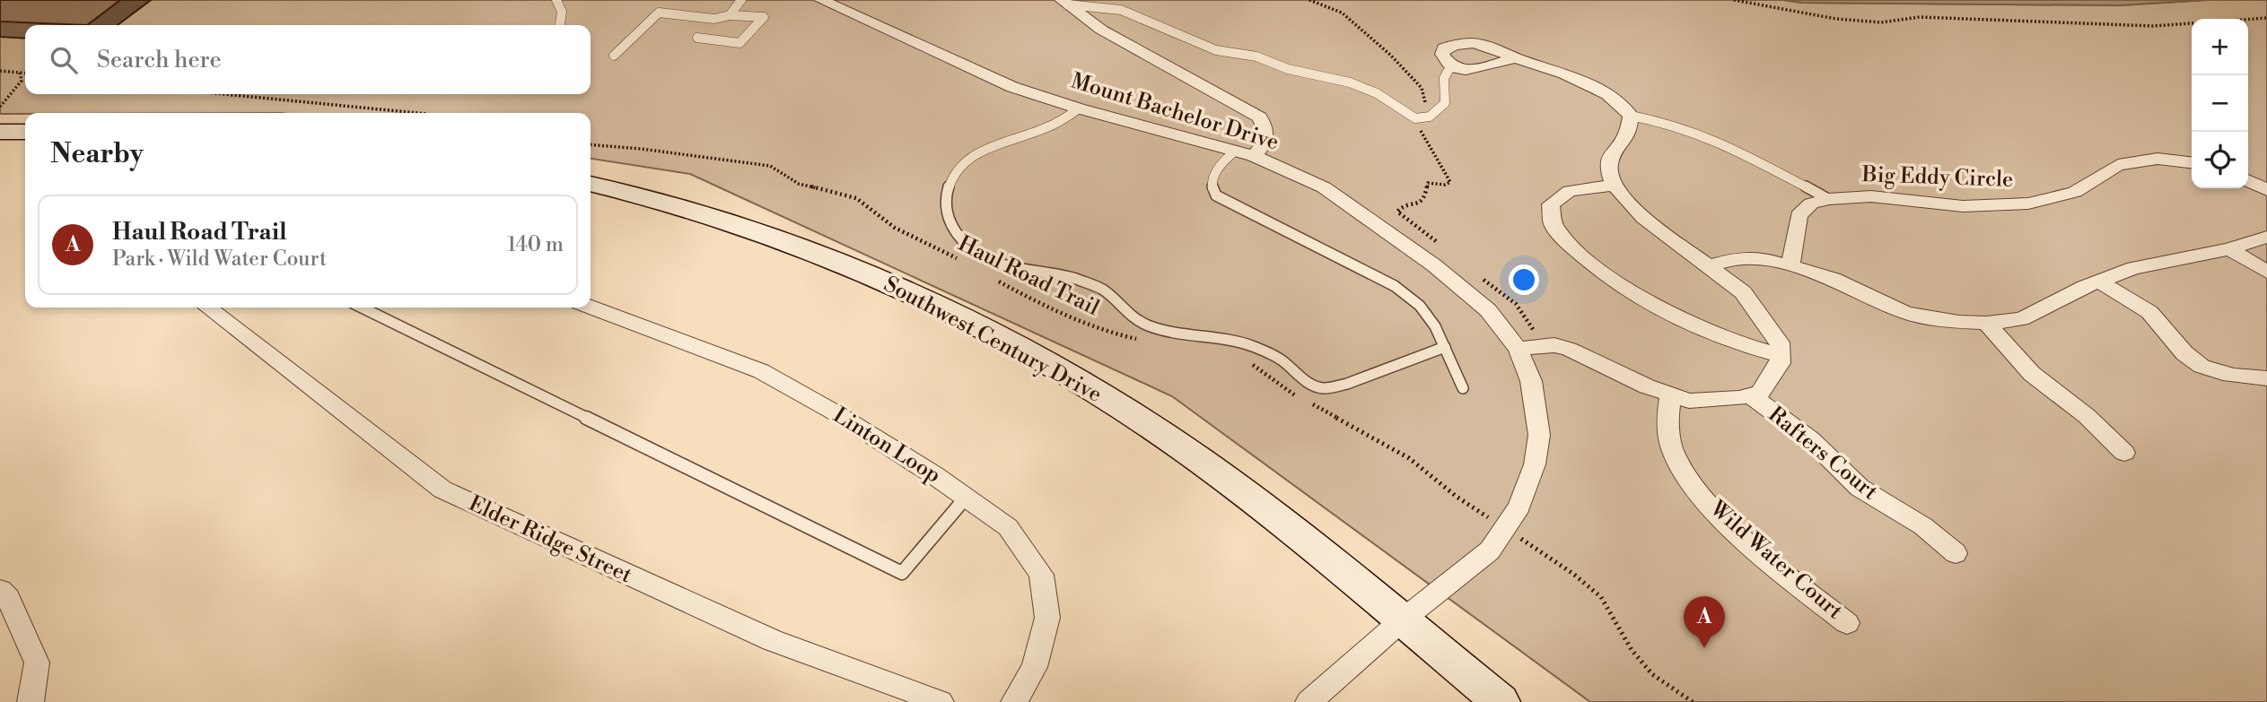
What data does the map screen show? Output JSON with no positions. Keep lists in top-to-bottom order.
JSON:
{
  "streets": {
    "main road": ["Southwest Century Drive"],
    "street": [
      "Mount Bachelor Drive",
      "Big Eddy Circle",
      "Linton Loop",
      "Rafters Court",
      "Elder Ridge Street",
      "Wild Water Court"
    ],
    "path": ["Haul Road Trail"]
  },
  "crossings": [
    ["Mount Bachelor Drive", "Southwest Century Drive"]
  ],
  "page": {
    "map_buttons": ["+", "−"],
    "search": "Search here",
    "heading": "Nearby",
    "list": [
      {
        "mark": "A",
        "name": "Haul Road Trail",
        "note": "Park · Wild Water Court",
        "value": "140 m"
      }
    ],
    "pins": "A"
  }
}
